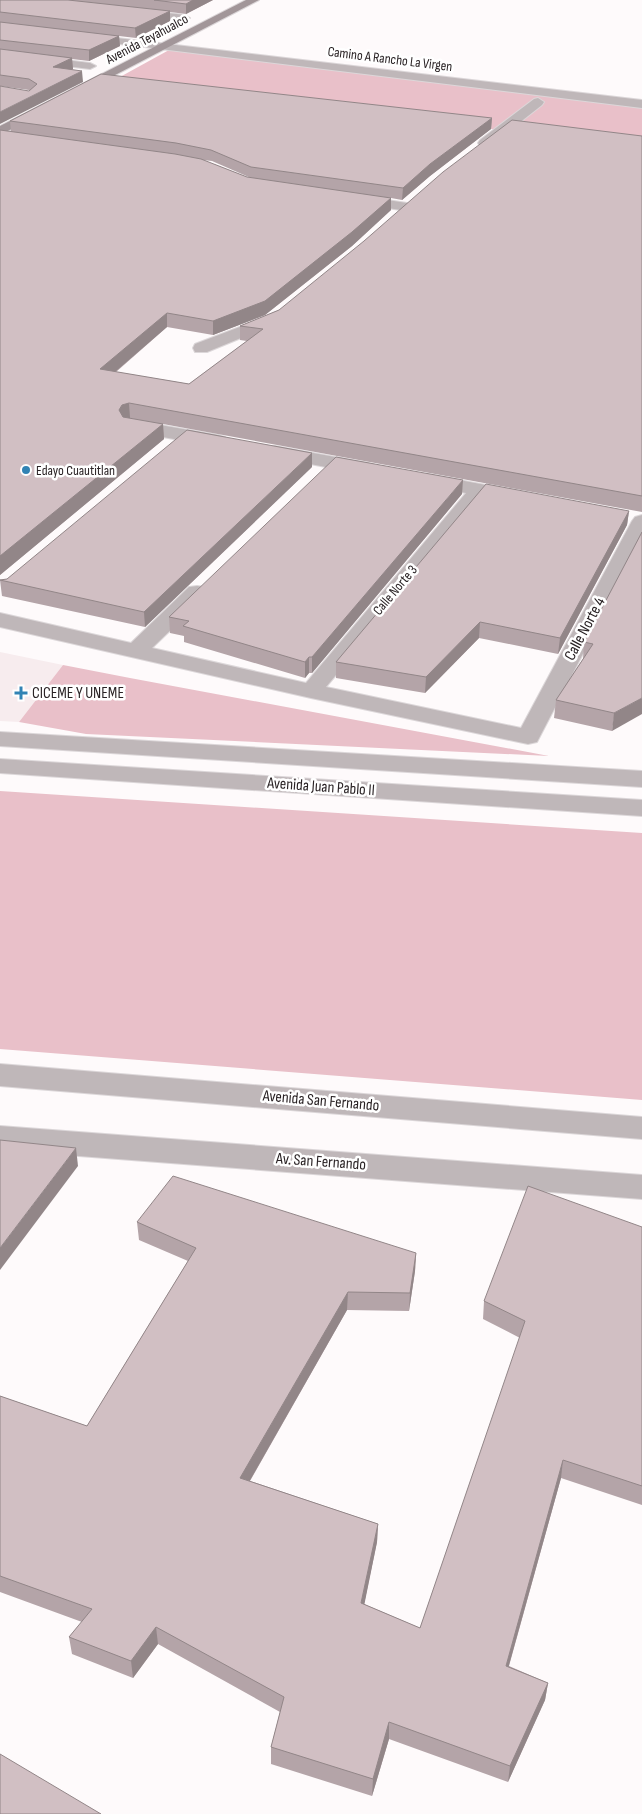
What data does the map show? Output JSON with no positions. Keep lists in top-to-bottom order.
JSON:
{
  "streets": {
    "main road": ["Avenida Teyahualco"],
    "street": [
      "Camino A Rancho La Virgen",
      "Calle Norte 3",
      "Calle Norte 4",
      "Avenida Juan Pablo II",
      "Avenida San Fernando",
      "Av. San Fernando"
    ]
  },
  "crossings": [
    ["Avenida Teyahualco", "Camino A Rancho La Virgen"],
    ["Calle Norte 3", "Calle Norte 4"]
  ],
  "places": {
    "other": ["Edayo Cuautitlan"],
    "health": ["CICEME Y UNEME"]
  }
}
